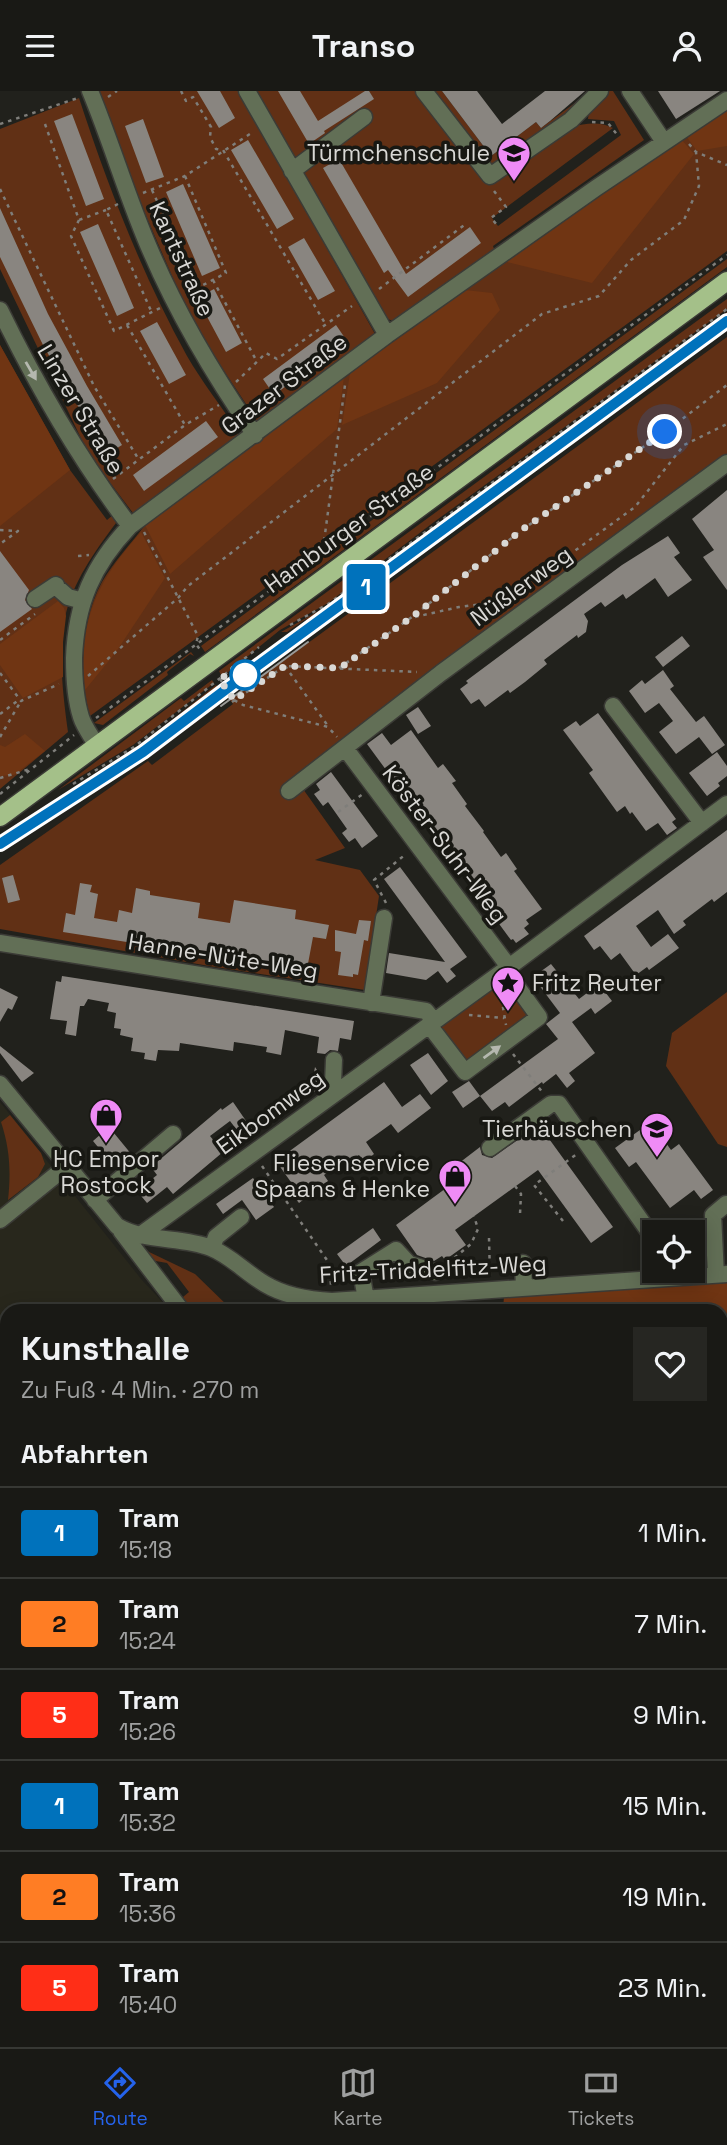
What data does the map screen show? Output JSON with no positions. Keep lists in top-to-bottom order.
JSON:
{
  "streets": {
    "main road": ["Hamburger Straße"],
    "street": [
      "Kantstraße",
      "Grazer Straße",
      "Linzer Straße",
      "Nüßlerweg",
      "Köster-Suhr-Weg",
      "Hanne-Nüte-Weg",
      "Eikbomweg",
      "Fritz-Triddelfitz-Weg"
    ]
  },
  "crossings": [
    ["Kantstraße", "Grazer Straße"],
    ["Grazer Straße", "Linzer Straße"],
    ["Grazer Straße", "Hamburger Straße"],
    ["Nüßlerweg", "Köster-Suhr-Weg"],
    ["Köster-Suhr-Weg", "Eikbomweg"],
    ["Hanne-Nüte-Weg", "Eikbomweg"],
    ["Eikbomweg", "Fritz-Triddelfitz-Weg"]
  ],
  "one_way": ["Linzer Straße"],
  "places": {
    "school or university": ["Türmchenschule", "Tierhäuschen"],
    "place": ["Fritz Reuter"],
    "shop": ["HC Empor Rostock", "Fliesenservice Spaans & Henke"]
  },
  "lines": ["tram line 1"],
  "page": {
    "header": "Transo",
    "on_map": "1",
    "heading": [
      ["Kunsthalle", "Zu Fuß · 4 Min. · 270 m"],
      "Abfahrten"
    ],
    "list": [
      {
        "mark": "1",
        "name": "Tram",
        "note": "15:18",
        "value": "1 Min."
      },
      {
        "mark": "2",
        "name": "Tram",
        "note": "15:24",
        "value": "7 Min."
      },
      {
        "mark": "5",
        "name": "Tram",
        "note": "15:26",
        "value": "9 Min."
      },
      {
        "mark": "1",
        "name": "Tram",
        "note": "15:32",
        "value": "15 Min."
      },
      {
        "mark": "2",
        "name": "Tram",
        "note": "15:36",
        "value": "19 Min."
      },
      {
        "mark": "5",
        "name": "Tram",
        "note": "15:40",
        "value": "23 Min."
      }
    ],
    "tabs": ["Route", "Karte", "Tickets"]
  }
}
